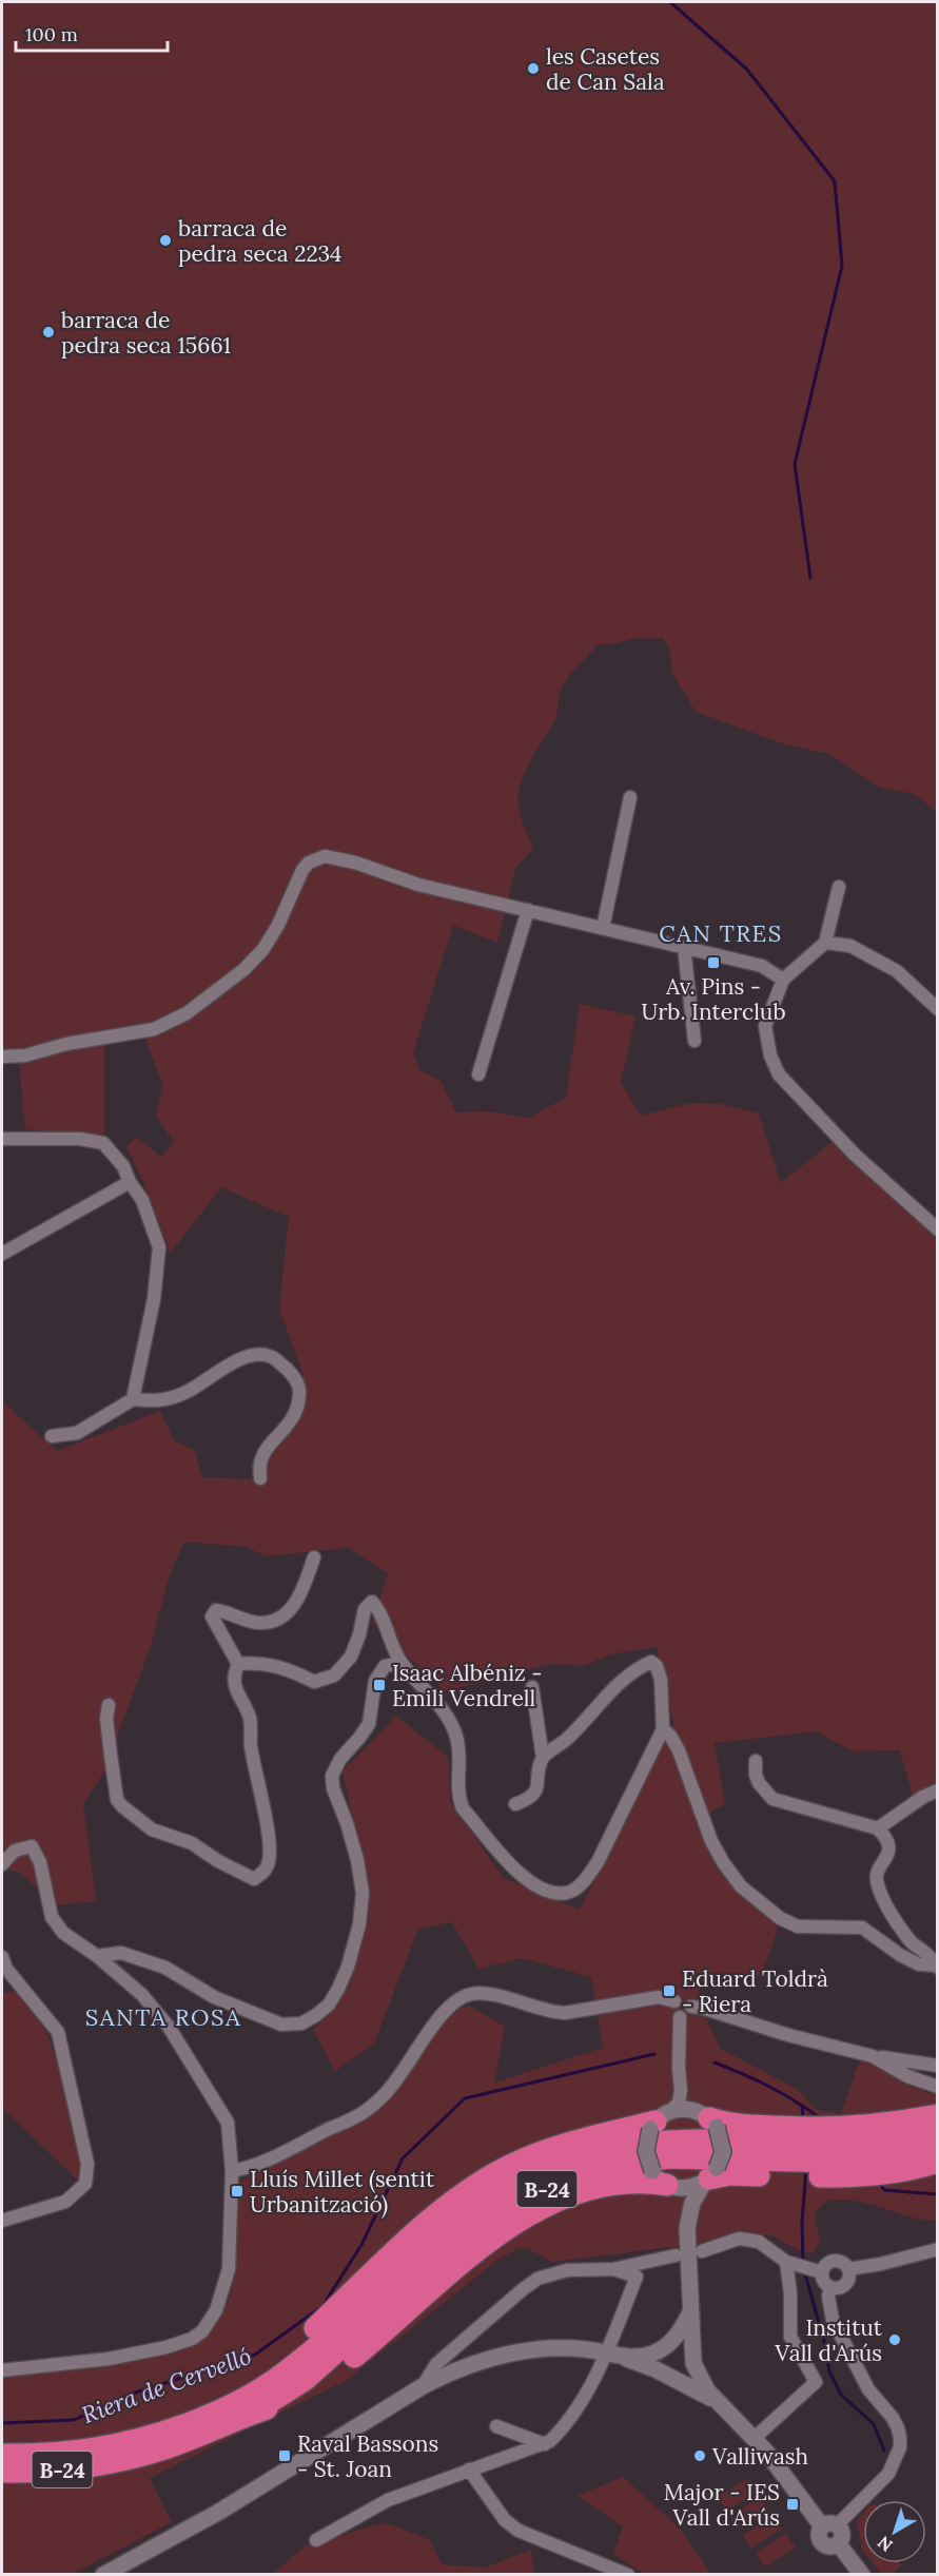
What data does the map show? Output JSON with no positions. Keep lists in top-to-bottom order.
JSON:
{
  "streets": {
    "highway": ["B-24"]
  },
  "districts": ["CAN TRES", "SANTA ROSA"],
  "water": ["Riera de Cervelló"],
  "places": {
    "other": [
      "les Casetes de Can Sala",
      "barraca de pedra seca 2234",
      "barraca de pedra seca 15661",
      "Institut Vall d'Arús",
      "Valliwash"
    ],
    "transit": [
      "Av. Pins - Urb. Interclub",
      "Isaac Albéniz - Emili Vendrell",
      "Eduard Toldrà - Riera",
      "Lluís Millet (sentit Urbanització)",
      "Raval Bassons - St. Joan",
      "Major - IES Vall d'Arús"
    ]
  },
  "scale_bar": "100 m",
  "north": "bottom left"
}
